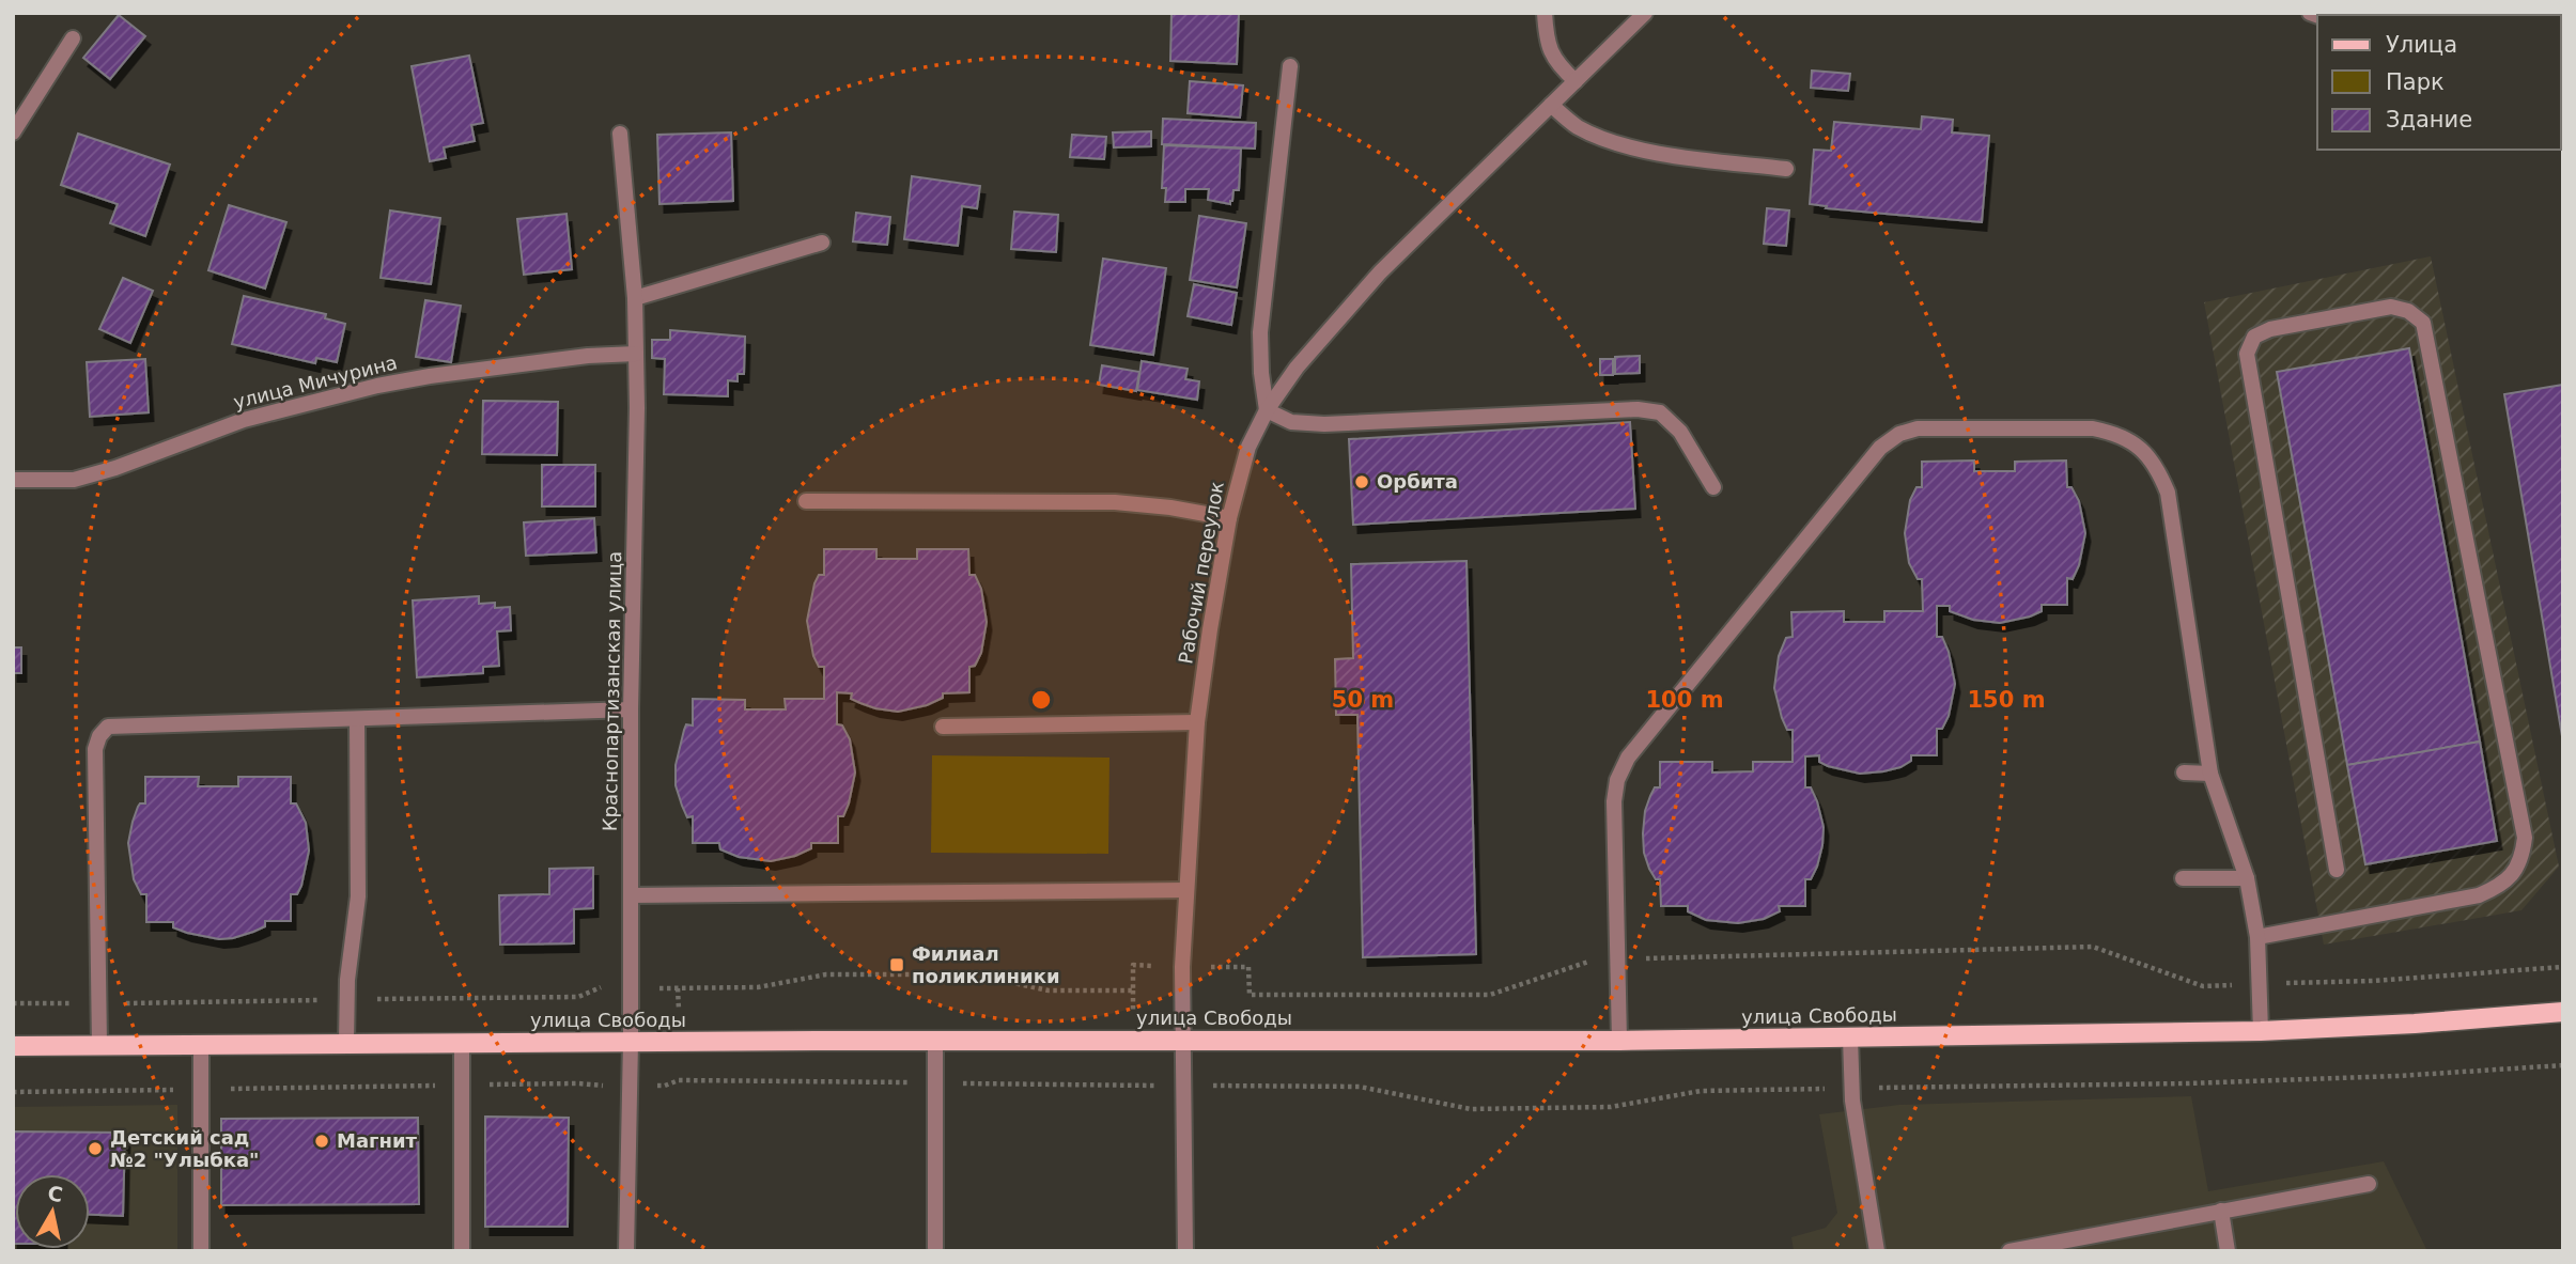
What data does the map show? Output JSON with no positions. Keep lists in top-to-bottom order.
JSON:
{
  "streets": {
    "main road": ["улица Свободы"],
    "street": ["улица Мичурина", "Рабочий переулок", "Краснопартизанская улица"]
  },
  "crossings": [
    ["улица Мичурина", "Краснопартизанская улица"],
    ["Рабочий переулок", "улица Свободы"],
    ["Краснопартизанская улица", "улица Свободы"]
  ],
  "places": {
    "other": ["Орбита", "Магнит", "Детский сад №2 \"Улыбка\""],
    "transit": ["Филиал поликлиники"]
  },
  "legend": ["Улица", "Парк", "Здание"],
  "north": "top",
  "rings": ["50 m", "100 m", "150 m"]
}
